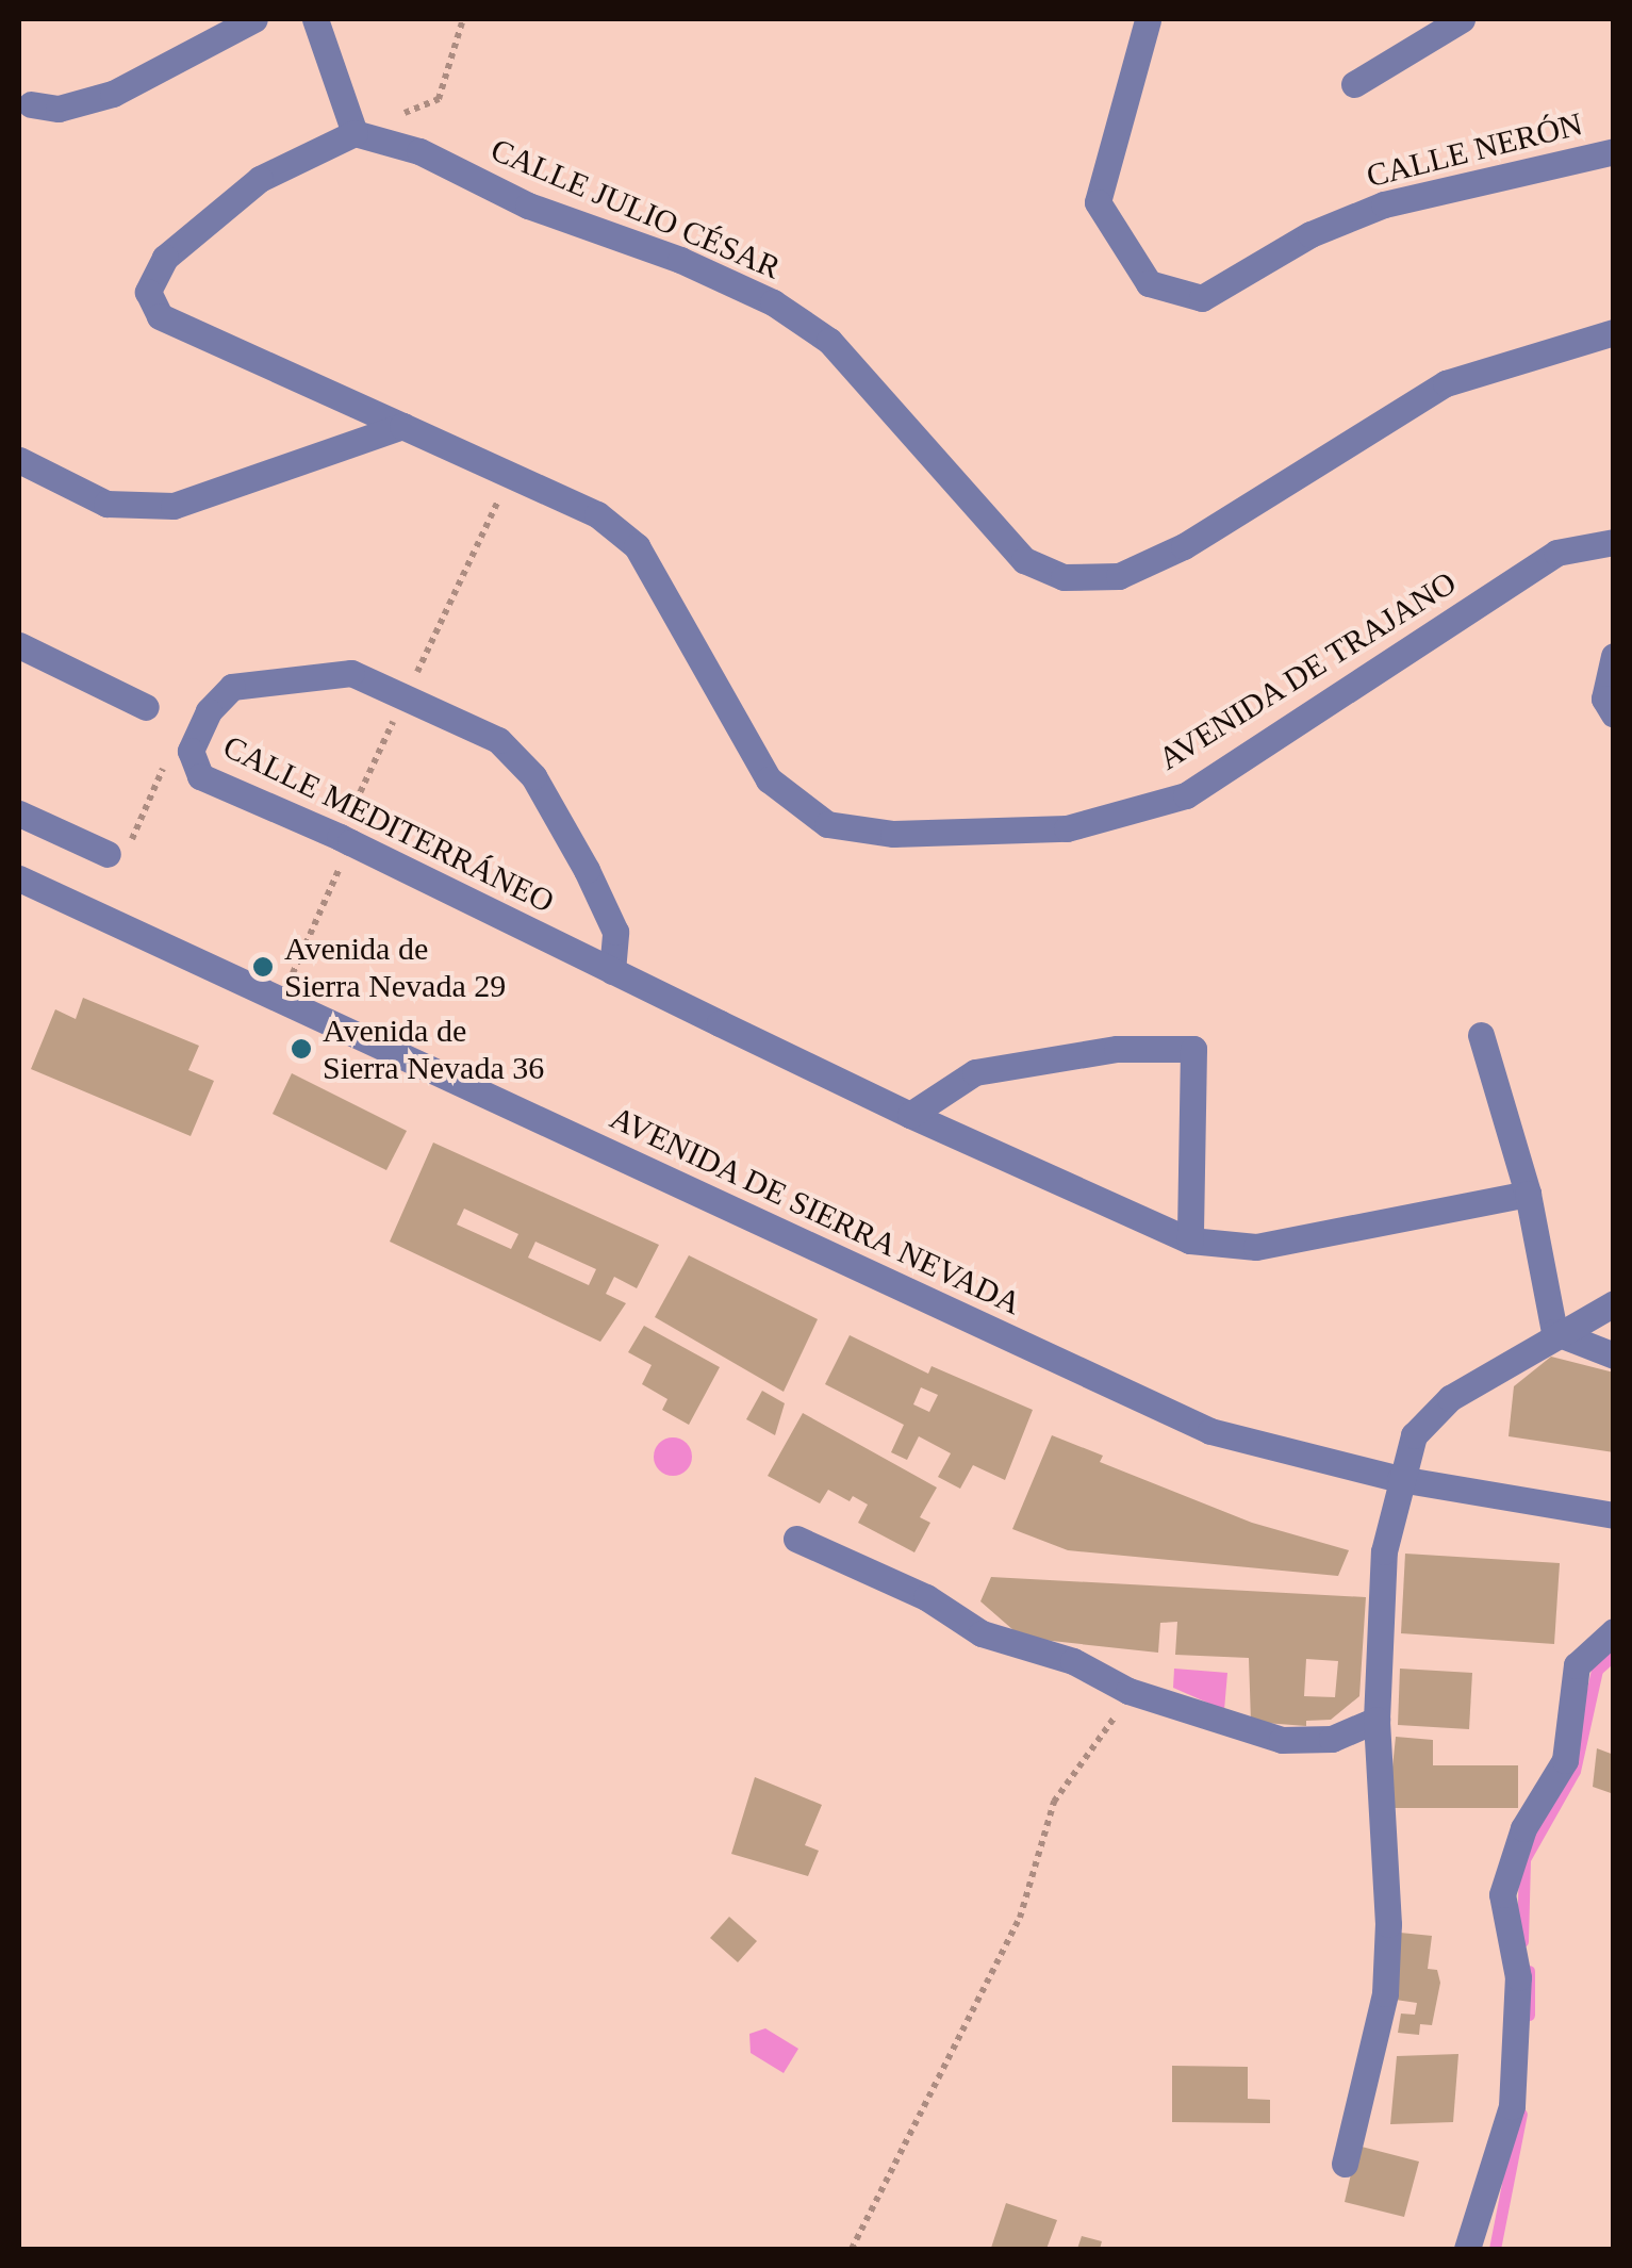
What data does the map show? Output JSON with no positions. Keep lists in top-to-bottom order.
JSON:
{
  "streets": {
    "street": [
      "CALLE NERÓN",
      "CALLE JULIO CÉSAR",
      "AVENIDA DE TRAJANO",
      "CALLE MEDITERRÁNEO",
      "AVENIDA DE SIERRA NEVADA"
    ]
  },
  "crossings": [
    ["CALLE JULIO CÉSAR", "AVENIDA DE TRAJANO"]
  ],
  "places": ["Avenida de Sierra Nevada 29", "Avenida de Sierra Nevada 36"]
}
